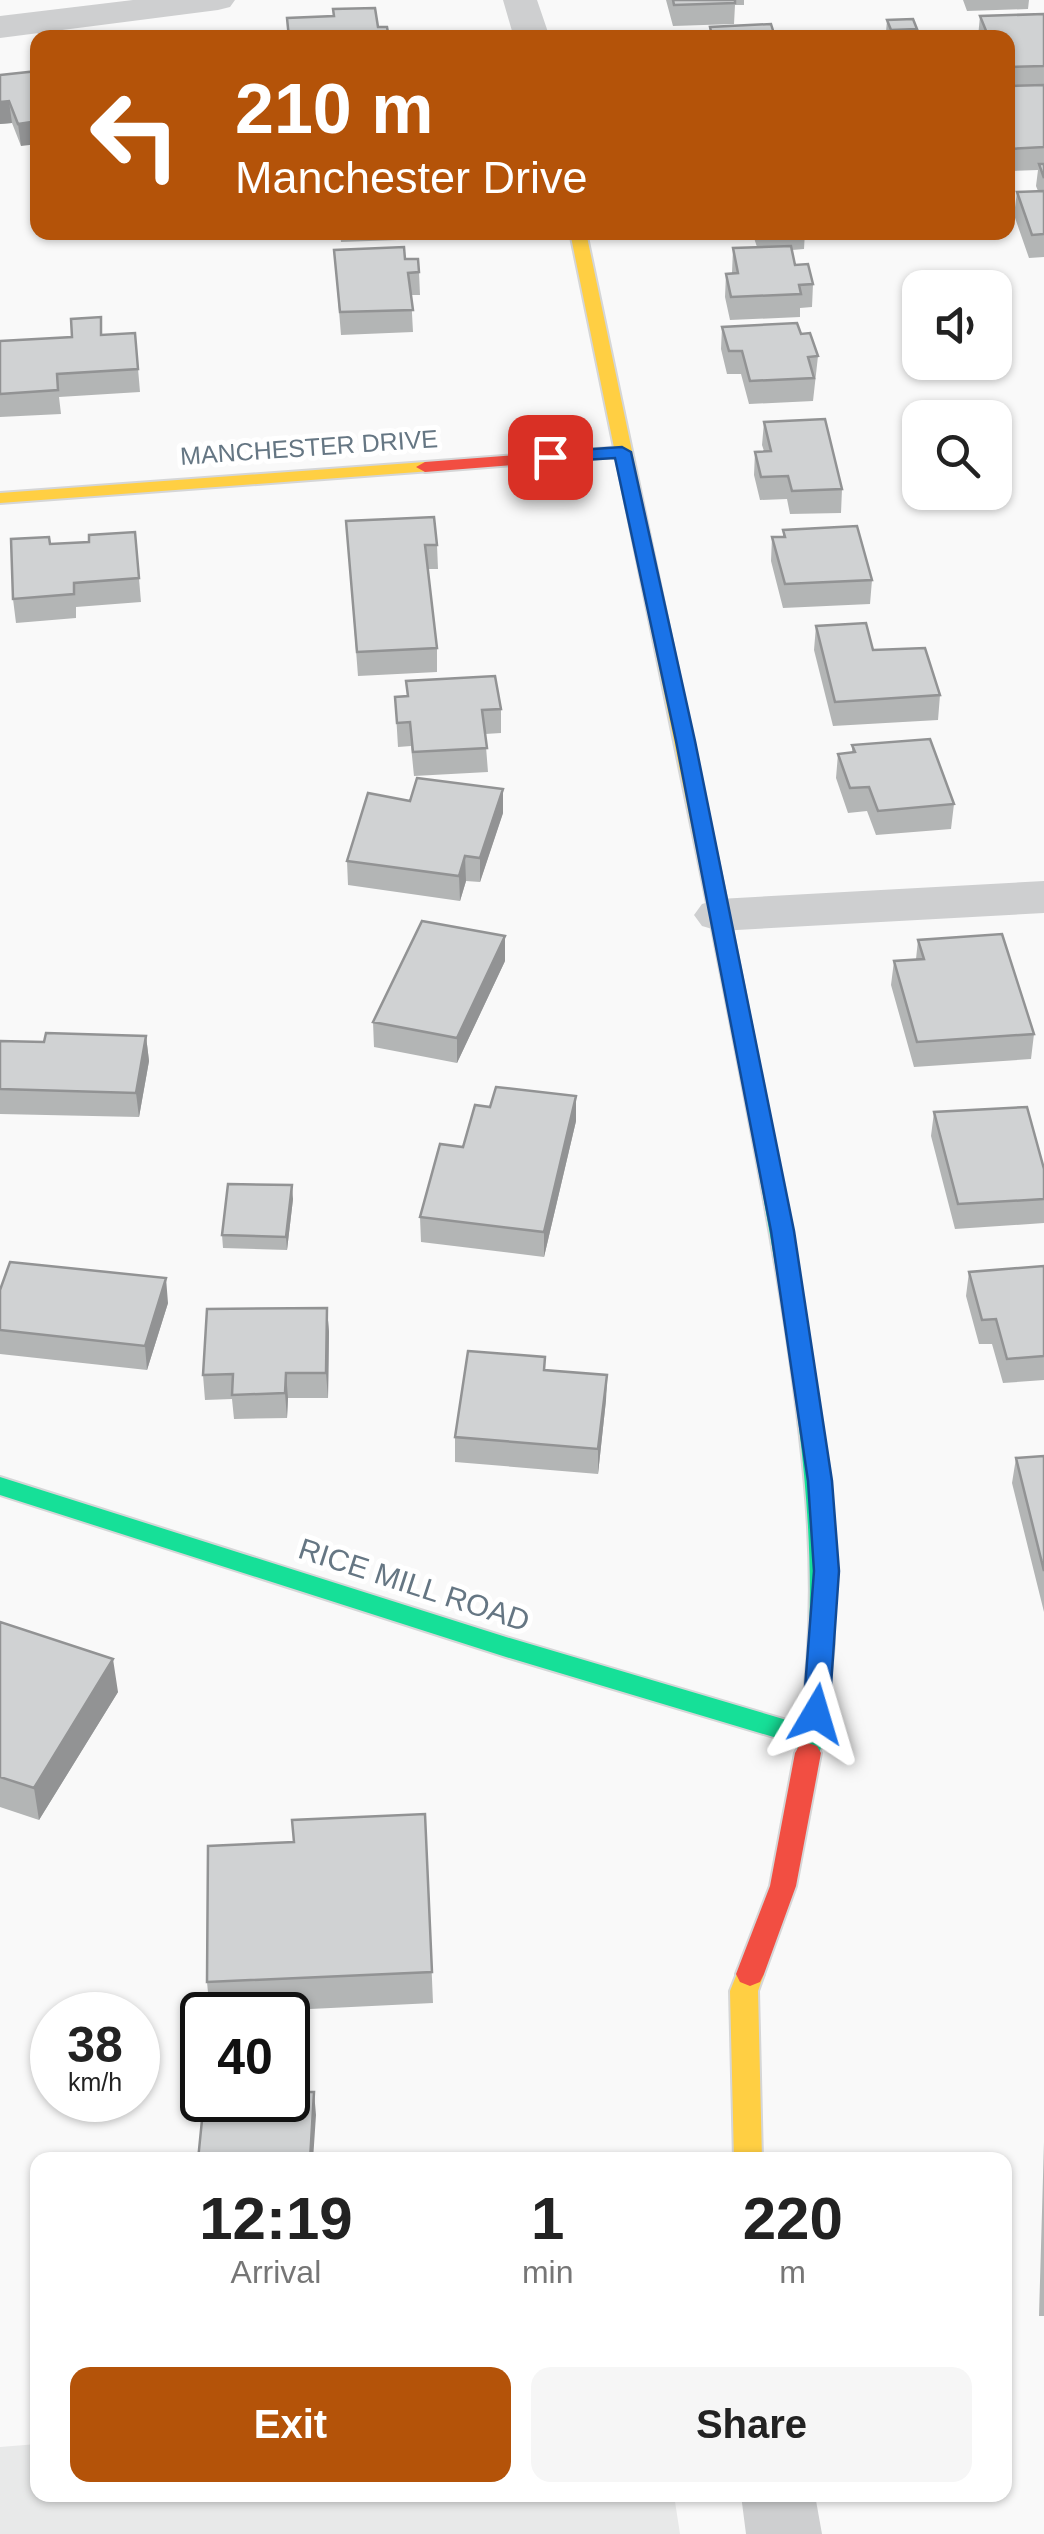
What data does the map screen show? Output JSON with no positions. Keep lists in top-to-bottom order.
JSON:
{
  "streets": {
    "street": ["MANCHESTER DRIVE", "RICE MILL ROAD"]
  },
  "page": {
    "turn": ["210 m", "Manchester Drive"],
    "speed": "38 km/h",
    "limit": "40",
    "eta": [
      "12:19",
      "Arrival",
      "1",
      "min",
      "220",
      "m"
    ],
    "buttons": ["Exit", "Share"]
  }
}
